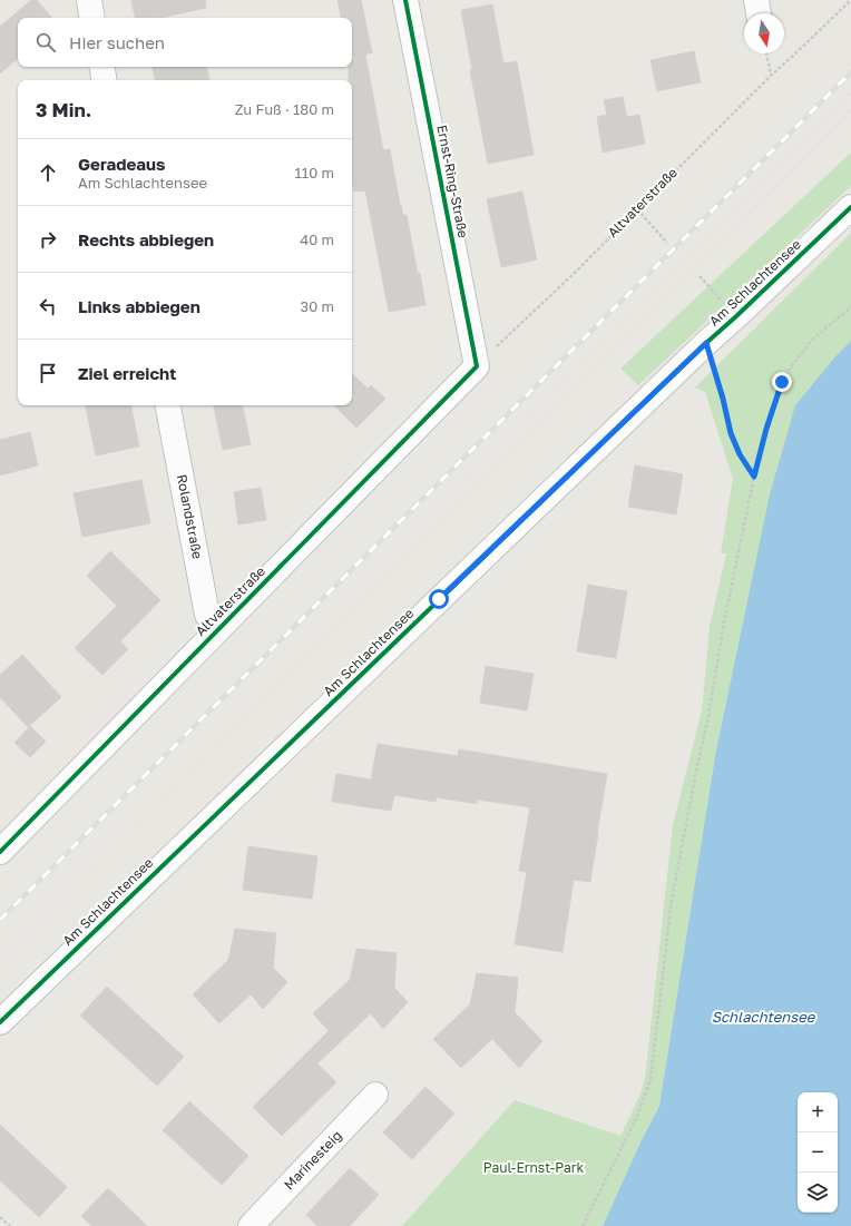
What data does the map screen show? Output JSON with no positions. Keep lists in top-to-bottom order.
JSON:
{
  "streets": {
    "street": [
      "Ernst-Ring-Straße",
      "Altvaterstraße",
      "Am Schlachtensee",
      "Rolandstraße",
      "Marinesteig"
    ]
  },
  "crossings": [
    ["Ernst-Ring-Straße", "Altvaterstraße"],
    ["Altvaterstraße", "Rolandstraße"]
  ],
  "water": ["Schlachtensee"],
  "parks": ["Paul-Ernst-Park"],
  "north": "bottom",
  "page": {
    "search": "Hier suchen",
    "heading": ["3 Min.", "Zu Fuß · 180 m"],
    "list": [
      ["Geradeaus", "Am Schlachtensee", "110 m"],
      ["Rechts abbiegen", "40 m"],
      ["Links abbiegen", "30 m"],
      "Ziel erreicht"
    ],
    "map_buttons": ["+", "−"]
  }
}
